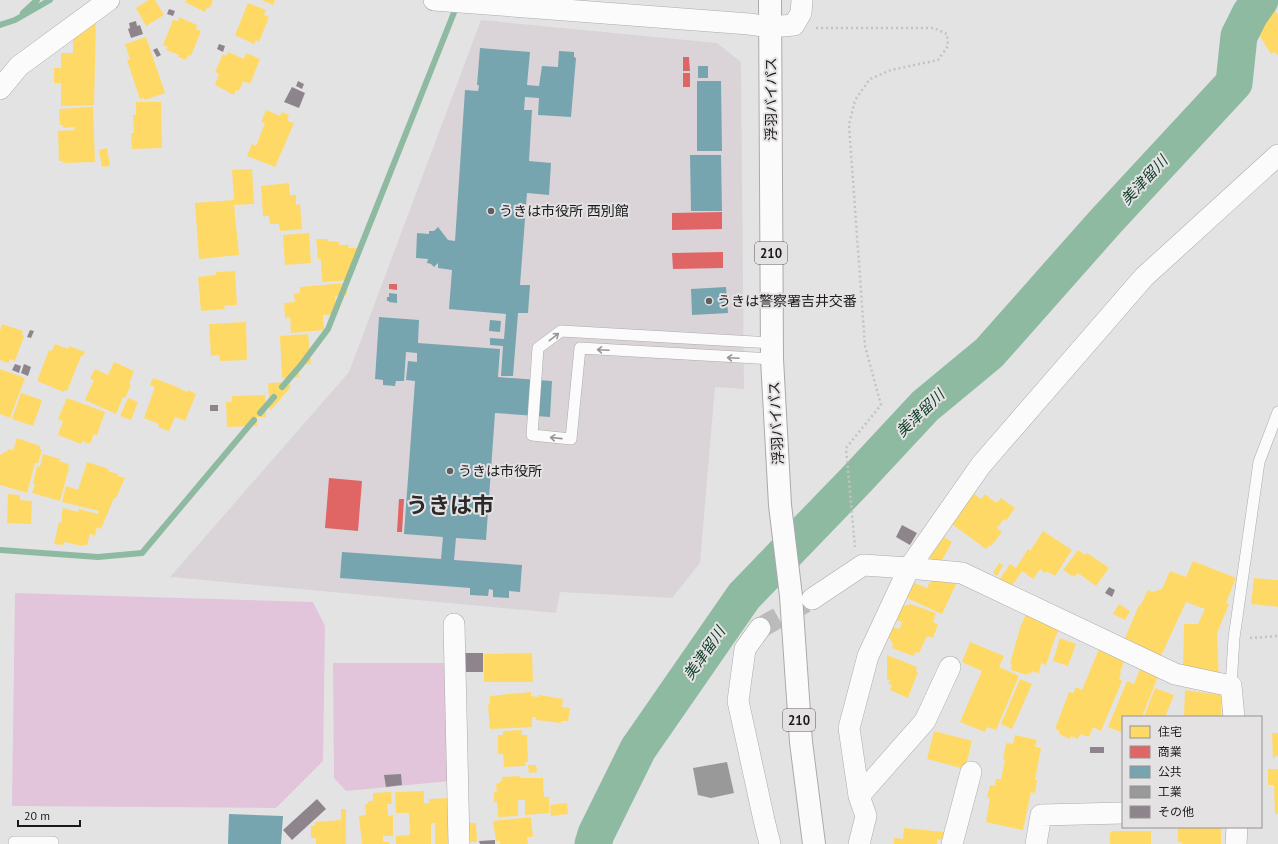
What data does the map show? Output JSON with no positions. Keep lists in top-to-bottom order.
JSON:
{
  "streets": {
    "highway": ["浮羽バイパス", "210"]
  },
  "districts": ["うきは市"],
  "water": ["美津留川"],
  "places": ["うきは市役所 西別館", "うきは警察署吉井交番", "うきは市役所"],
  "legend": [
    "住宅",
    "商業",
    "公共",
    "工業",
    "その他"
  ],
  "scale_bar": "20 m"
}
